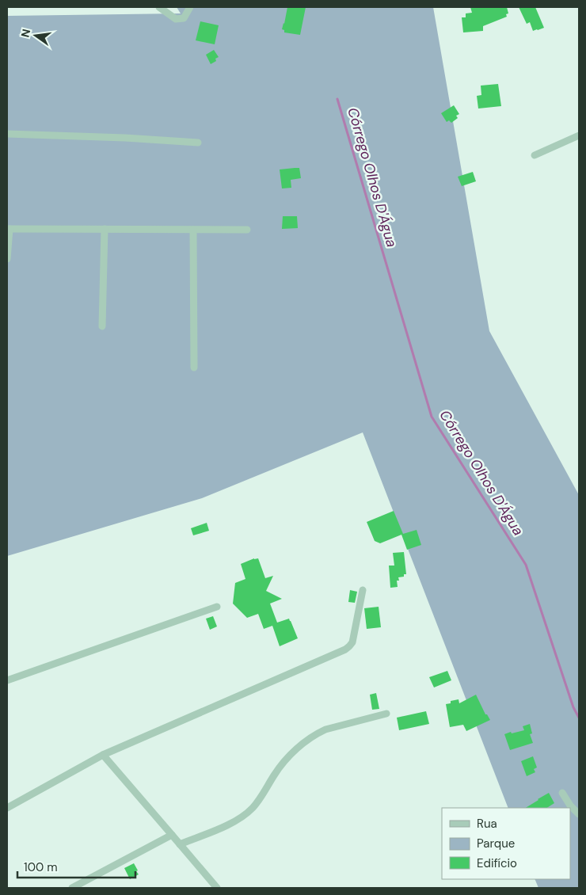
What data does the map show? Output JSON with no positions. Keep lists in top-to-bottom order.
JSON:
{
  "water": ["Córrego Olhos D'Água"],
  "legend": ["Rua", "Parque", "Edifício"],
  "scale_bar": "100 m",
  "north": "left"
}
